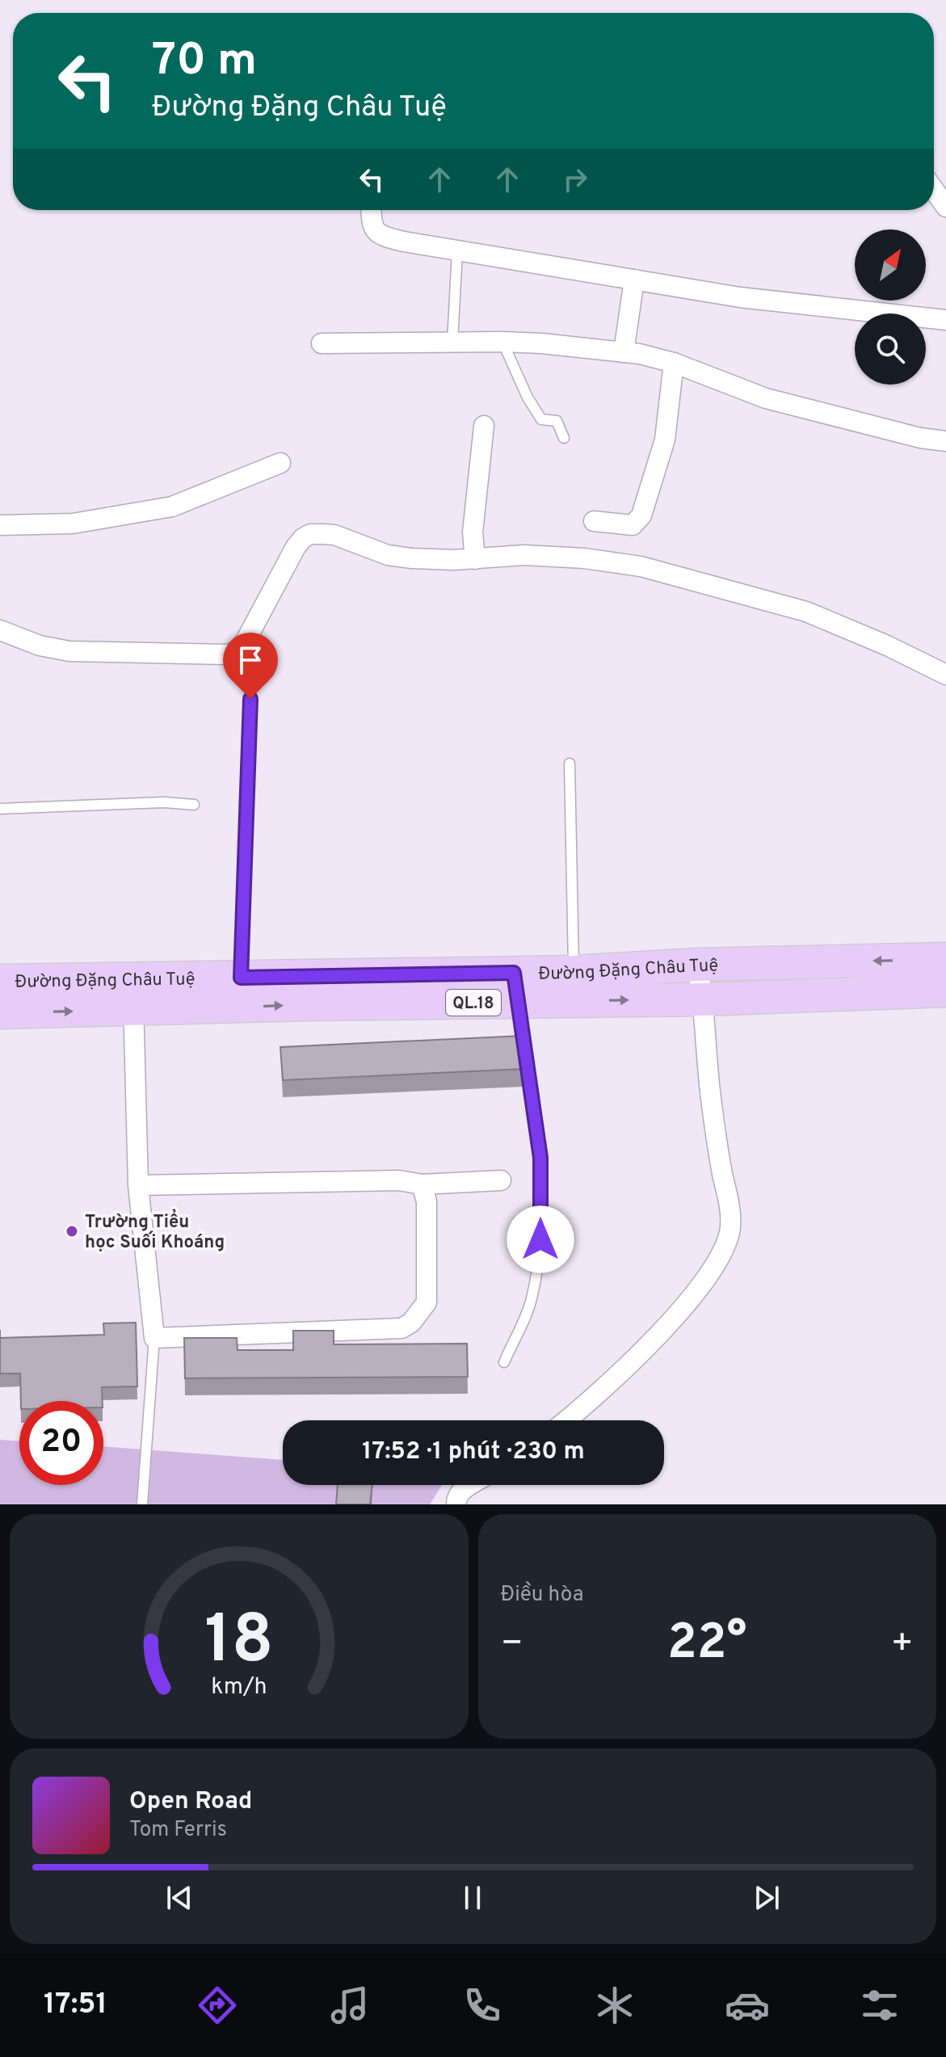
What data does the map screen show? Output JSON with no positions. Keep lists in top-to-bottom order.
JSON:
{
  "streets": {
    "main road": ["Đường Đặng Châu Tuệ", "QL.18"]
  },
  "places": ["Trường Tiểu học Suối Khoáng"],
  "north": "top right",
  "page": {
    "turn": ["70 m", "Đường Đặng Châu Tuệ"],
    "limit": "20",
    "trip": "17:52 · 1 phút · 230 m",
    "tile": "Điều hòa",
    "heat": ["−", "22°", "+"],
    "song": ["Open Road", "Tom Ferris"],
    "tabs": "17:51",
    "gauge": ["18", "km/h"]
  }
}
